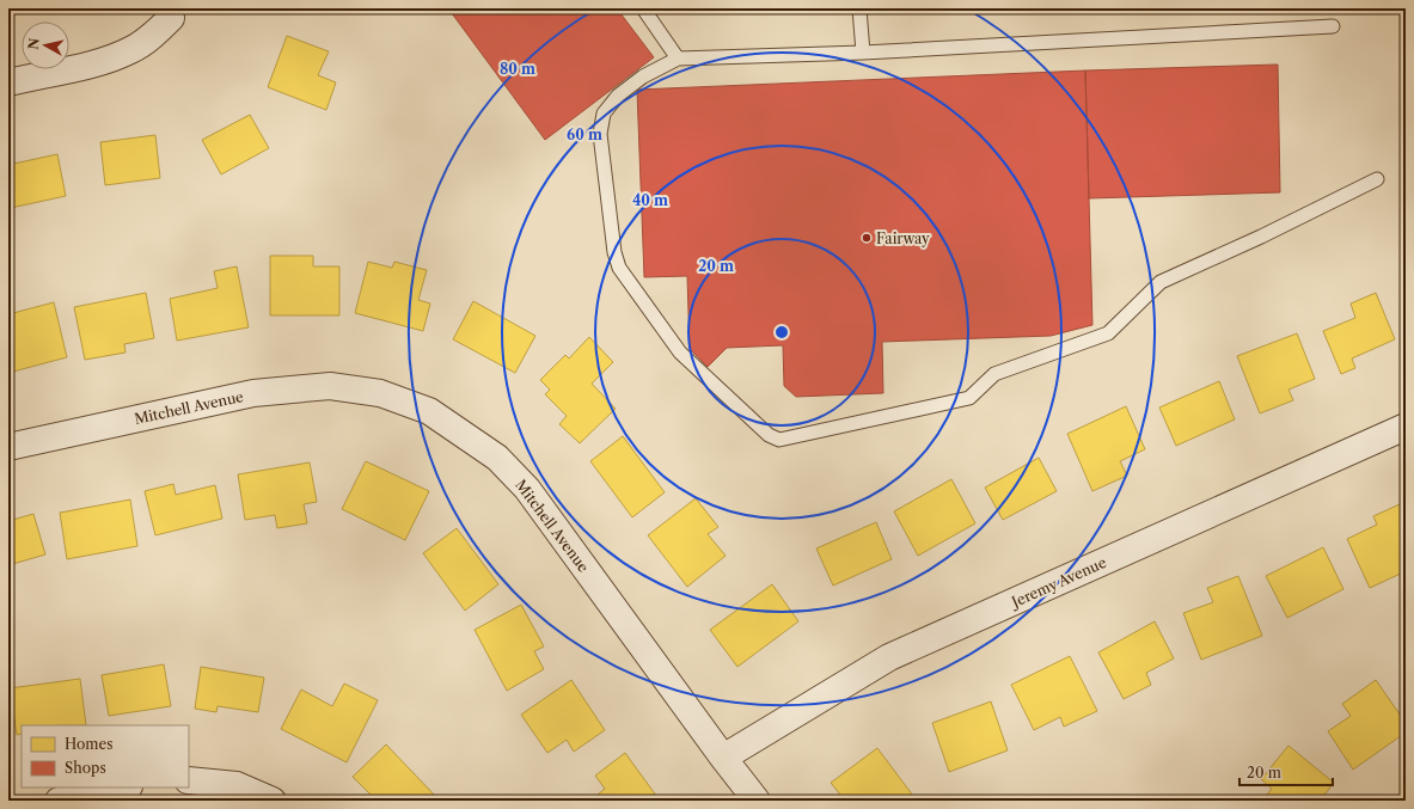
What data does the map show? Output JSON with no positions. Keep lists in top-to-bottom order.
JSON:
{
  "streets": {
    "street": ["Mitchell Avenue", "Jeremy Avenue"]
  },
  "crossings": [
    ["Mitchell Avenue", "Jeremy Avenue"]
  ],
  "places": ["Fairway"],
  "legend": ["Homes", "Shops"],
  "scale_bar": "20 m",
  "north": "left",
  "rings": [
    "80 m",
    "60 m",
    "40 m",
    "20 m"
  ]
}
